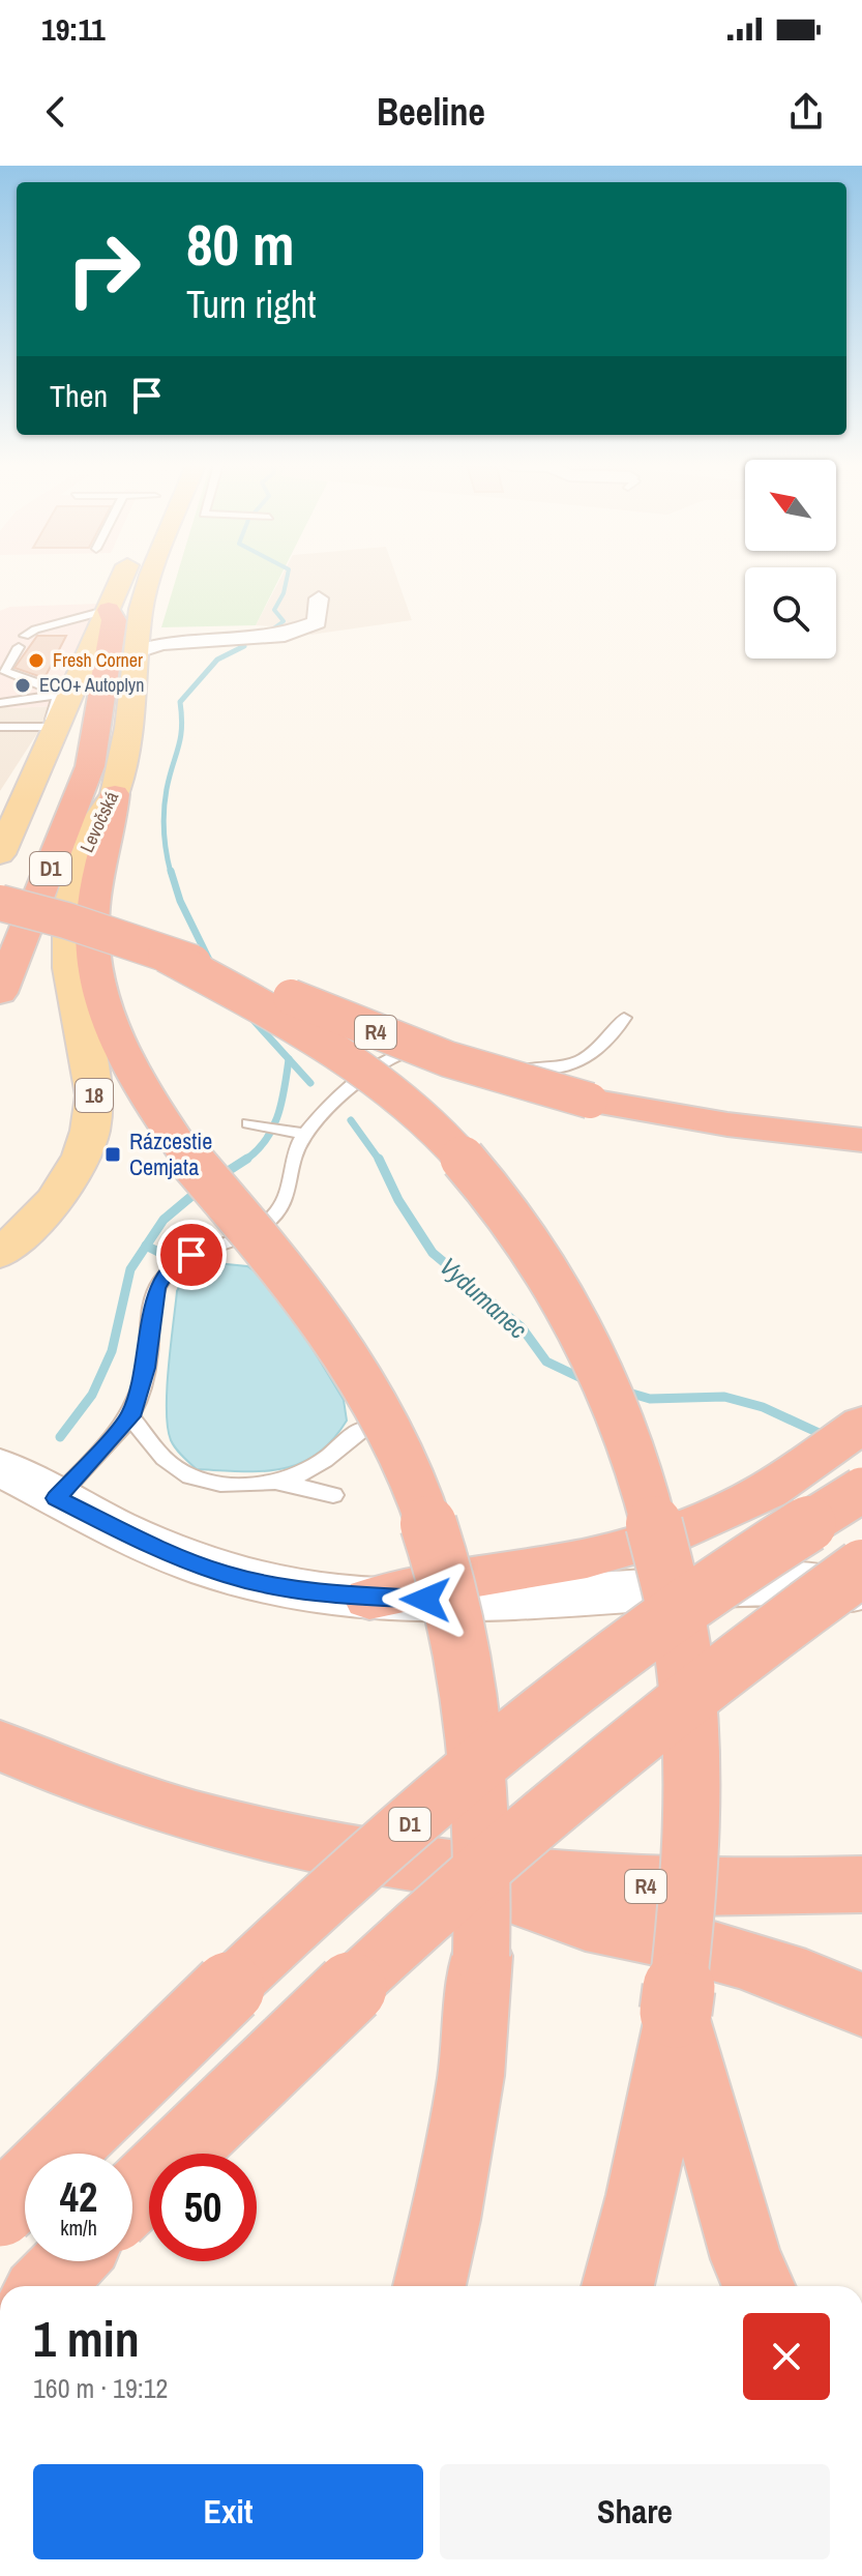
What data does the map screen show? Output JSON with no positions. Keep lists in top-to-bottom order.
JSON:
{
  "streets": {
    "highway": ["D1", "R4"],
    "main road": ["Levočská", "18"]
  },
  "water": ["Vydumanec"],
  "places": {
    "other": ["Fresh Corner", "ECO+ Autoplyn"],
    "transit": ["Rázcestie Cemjata"]
  },
  "north": "top left",
  "page": {
    "status": "19:11",
    "header": "Beeline",
    "turn": ["80 m", "Turn right"],
    "then": "Then",
    "speed": "42 km/h",
    "limit": "50",
    "heading": ["1 min", "160 m · 19:12"],
    "buttons": ["Exit", "Share"]
  }
}
